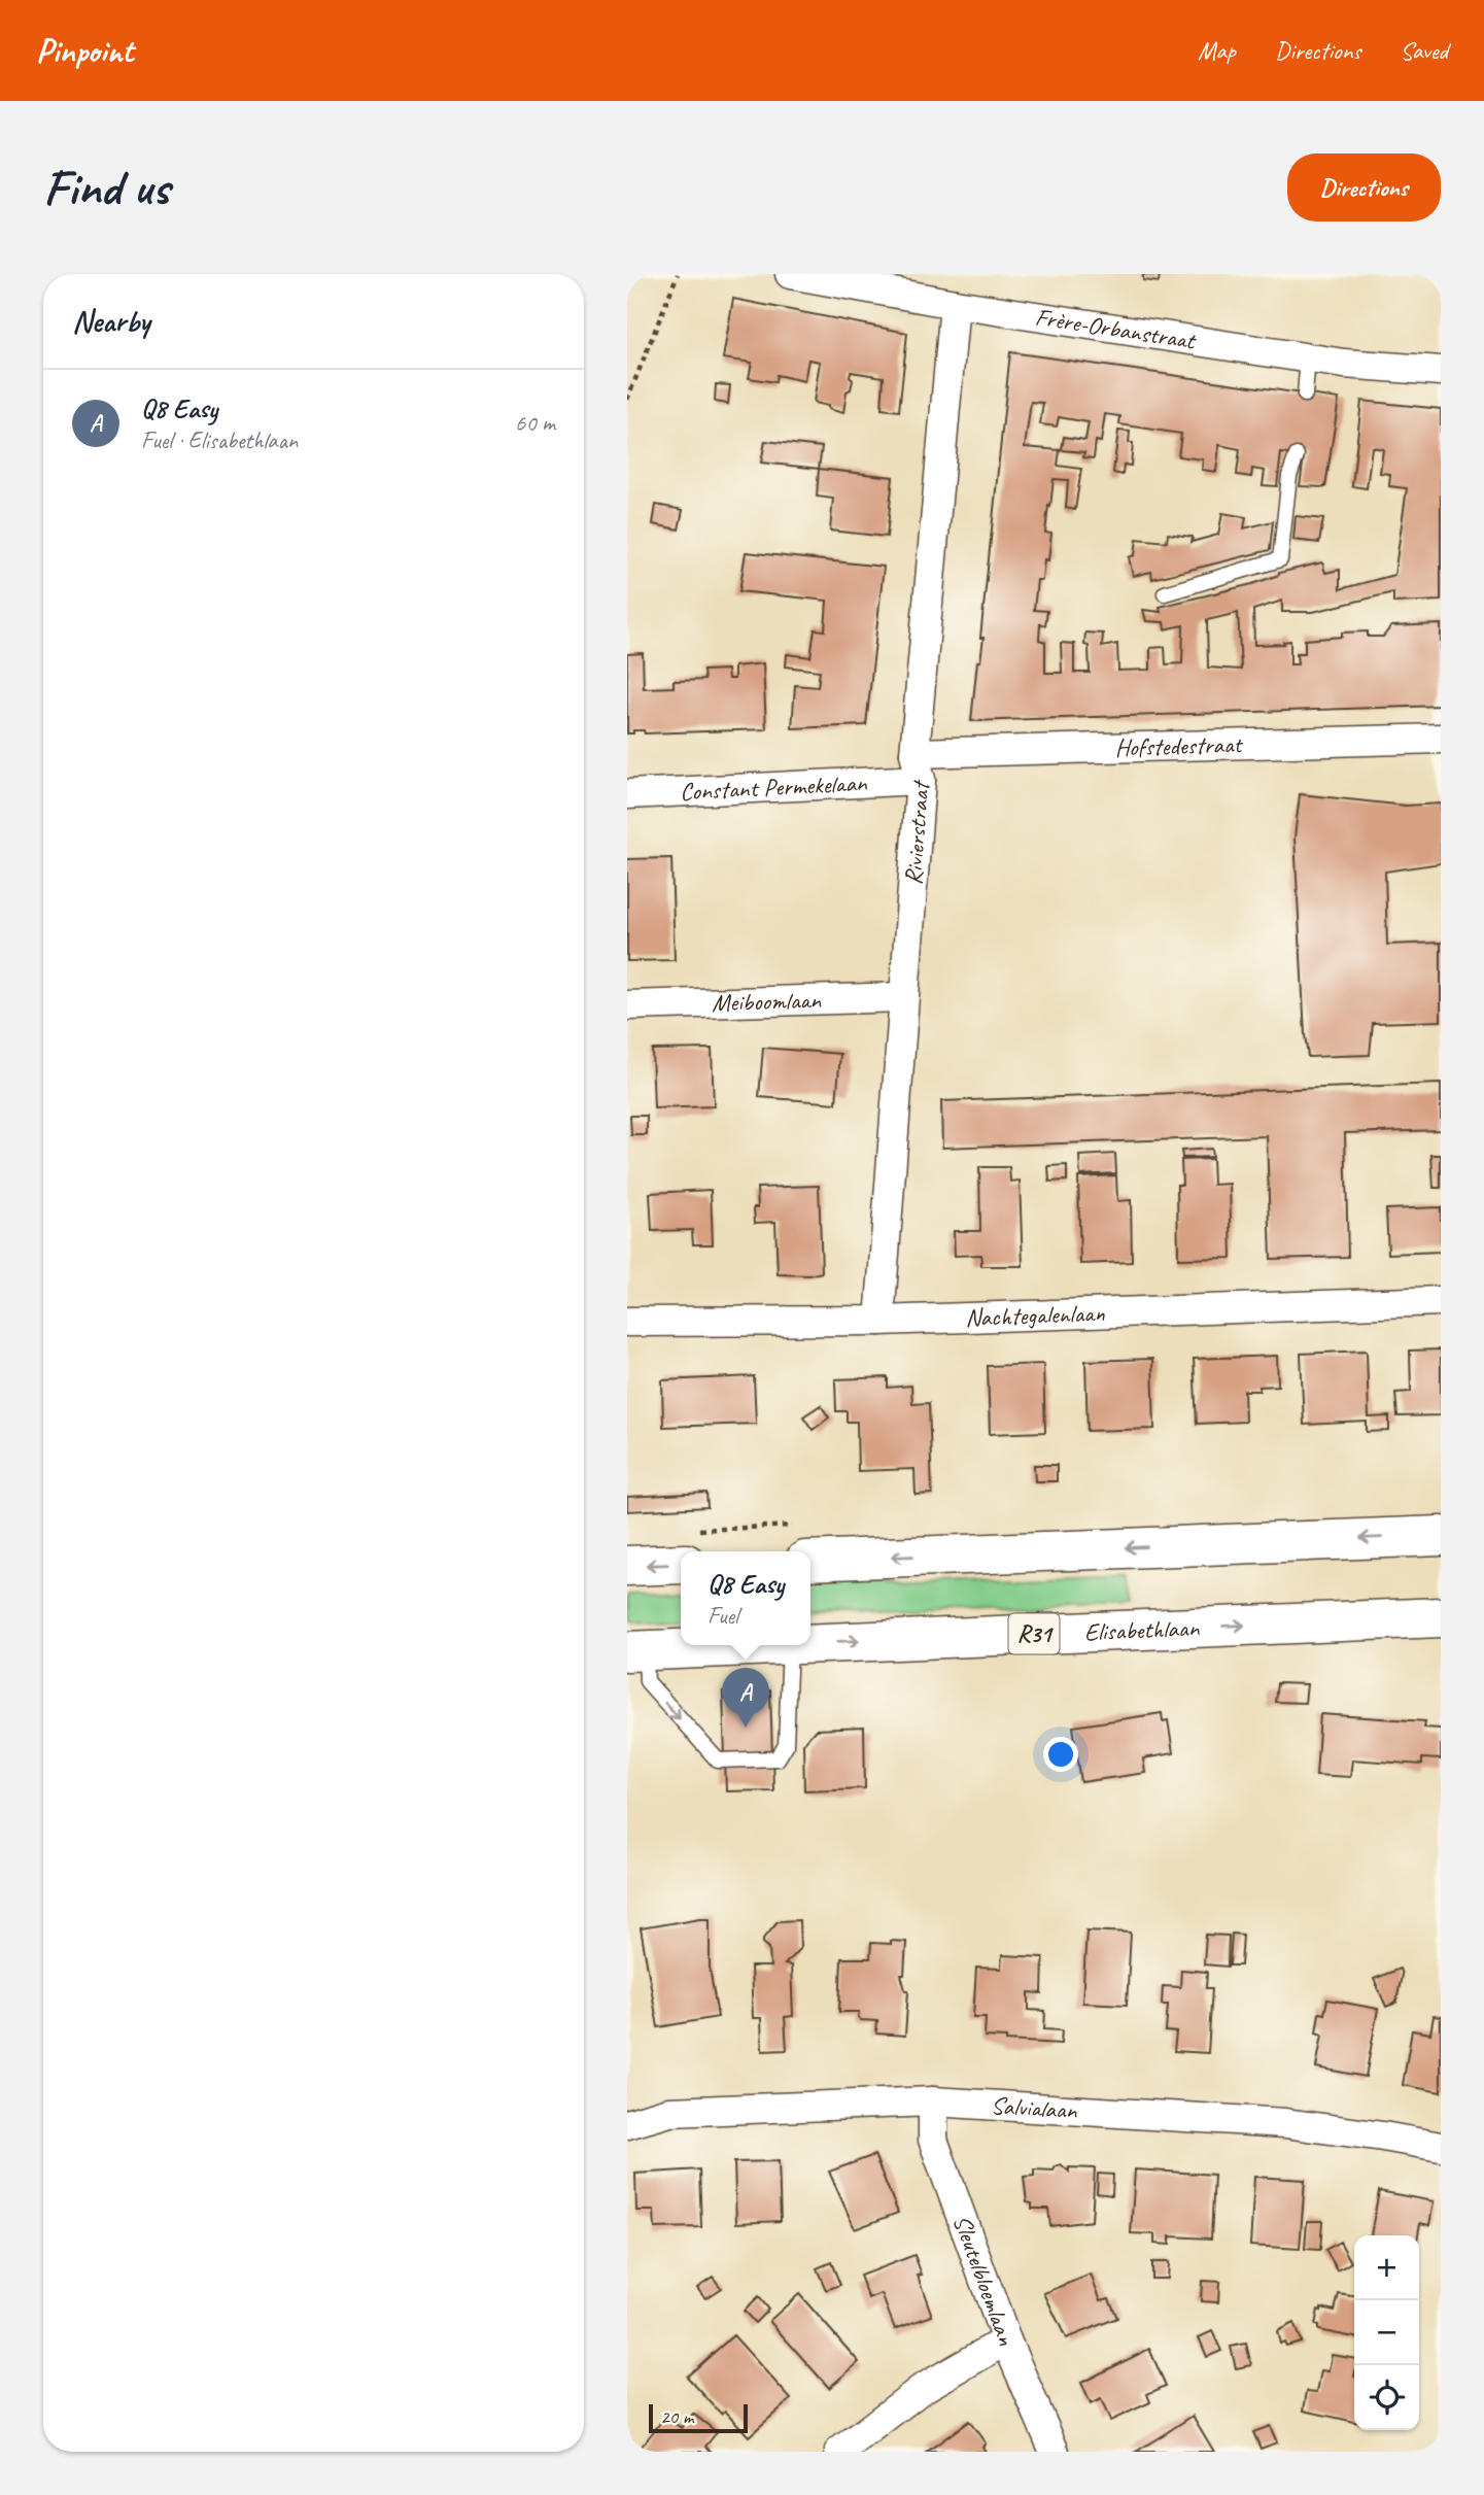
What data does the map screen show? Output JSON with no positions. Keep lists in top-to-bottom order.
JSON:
{
  "streets": {
    "main road": ["Elisabethlaan", "R31"],
    "street": [
      "Frère-Orbanstraat",
      "Hofstedestraat",
      "Constant Permekelaan",
      "Rivierstraat",
      "Meiboomlaan",
      "Nachtegalenlaan",
      "Salvialaan",
      "Sleutelbloemlaan"
    ]
  },
  "crossings": [
    ["Frère-Orbanstraat", "Rivierstraat"],
    ["Hofstedestraat", "Constant Permekelaan"],
    ["Hofstedestraat", "Rivierstraat"],
    ["Constant Permekelaan", "Rivierstraat"],
    ["Rivierstraat", "Meiboomlaan"],
    ["Rivierstraat", "Nachtegalenlaan"],
    ["Salvialaan", "Sleutelbloemlaan"]
  ],
  "scale_bar": "20 m",
  "page": {
    "header": "Pinpoint",
    "nav": ["Map", "Directions", "Saved"],
    "buttons": "Directions",
    "title": "Find us",
    "heading": "Nearby",
    "list": [
      {
        "mark": "A",
        "name": "Q8 Easy",
        "note": "Fuel · Elisabethlaan",
        "value": "60 m"
      }
    ],
    "popup": ["Q8 Easy", "Fuel"],
    "pins": "A",
    "map_buttons": ["+", "−"],
    "scale": "20 m"
  }
}
